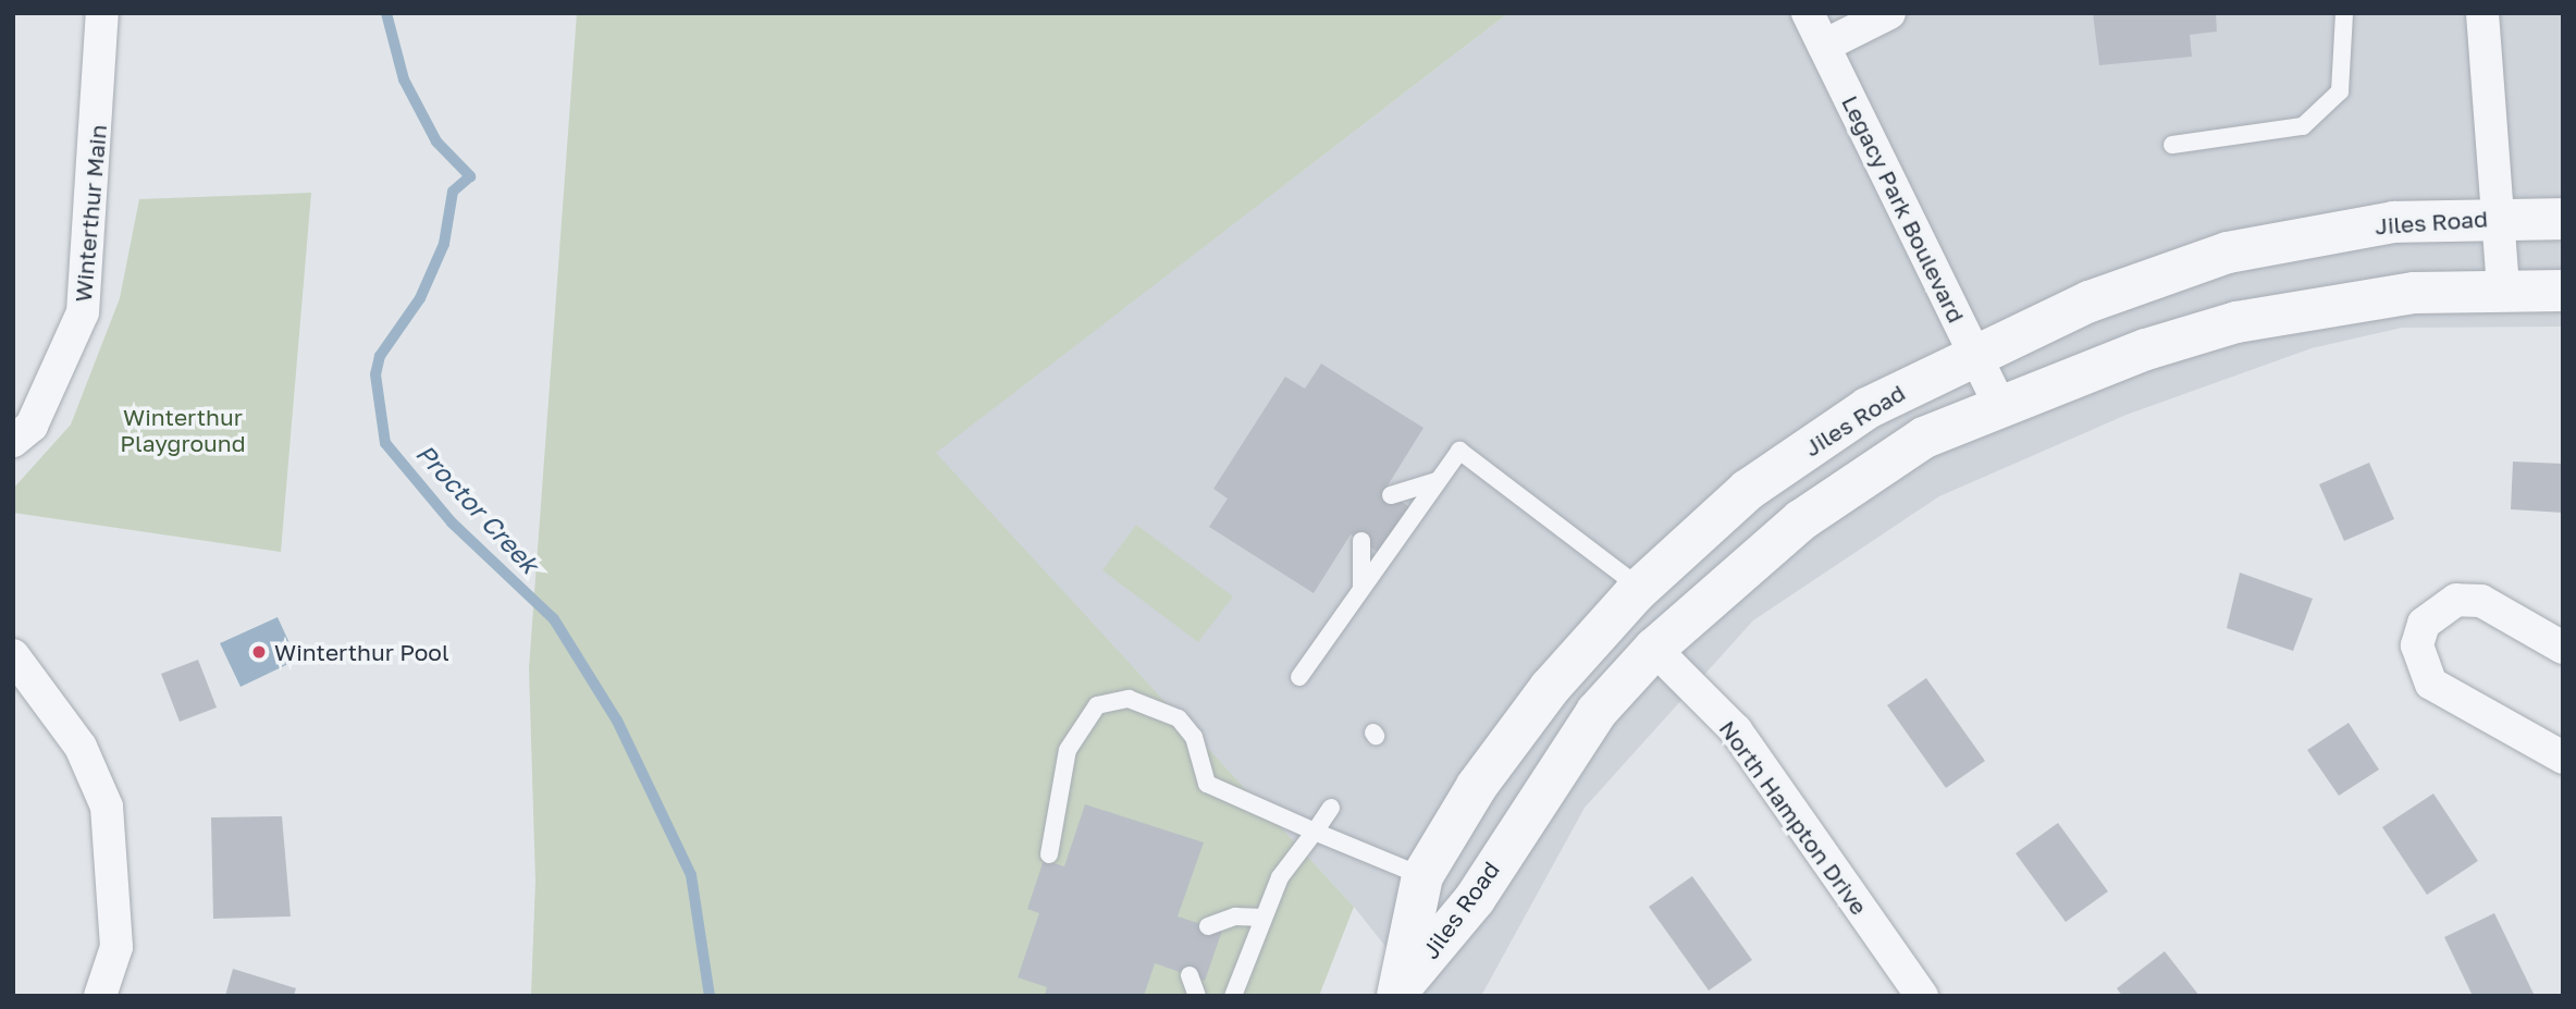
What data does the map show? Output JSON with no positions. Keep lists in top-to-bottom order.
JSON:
{
  "streets": {
    "street": [
      "Legacy Park Boulevard",
      "Winterthur Main",
      "Jiles Road",
      "North Hampton Drive"
    ]
  },
  "crossings": [
    ["Legacy Park Boulevard", "Jiles Road"],
    ["Jiles Road", "North Hampton Drive"]
  ],
  "water": ["Proctor Creek"],
  "parks": ["Winterthur Playground"],
  "places": ["Winterthur Pool"]
}
